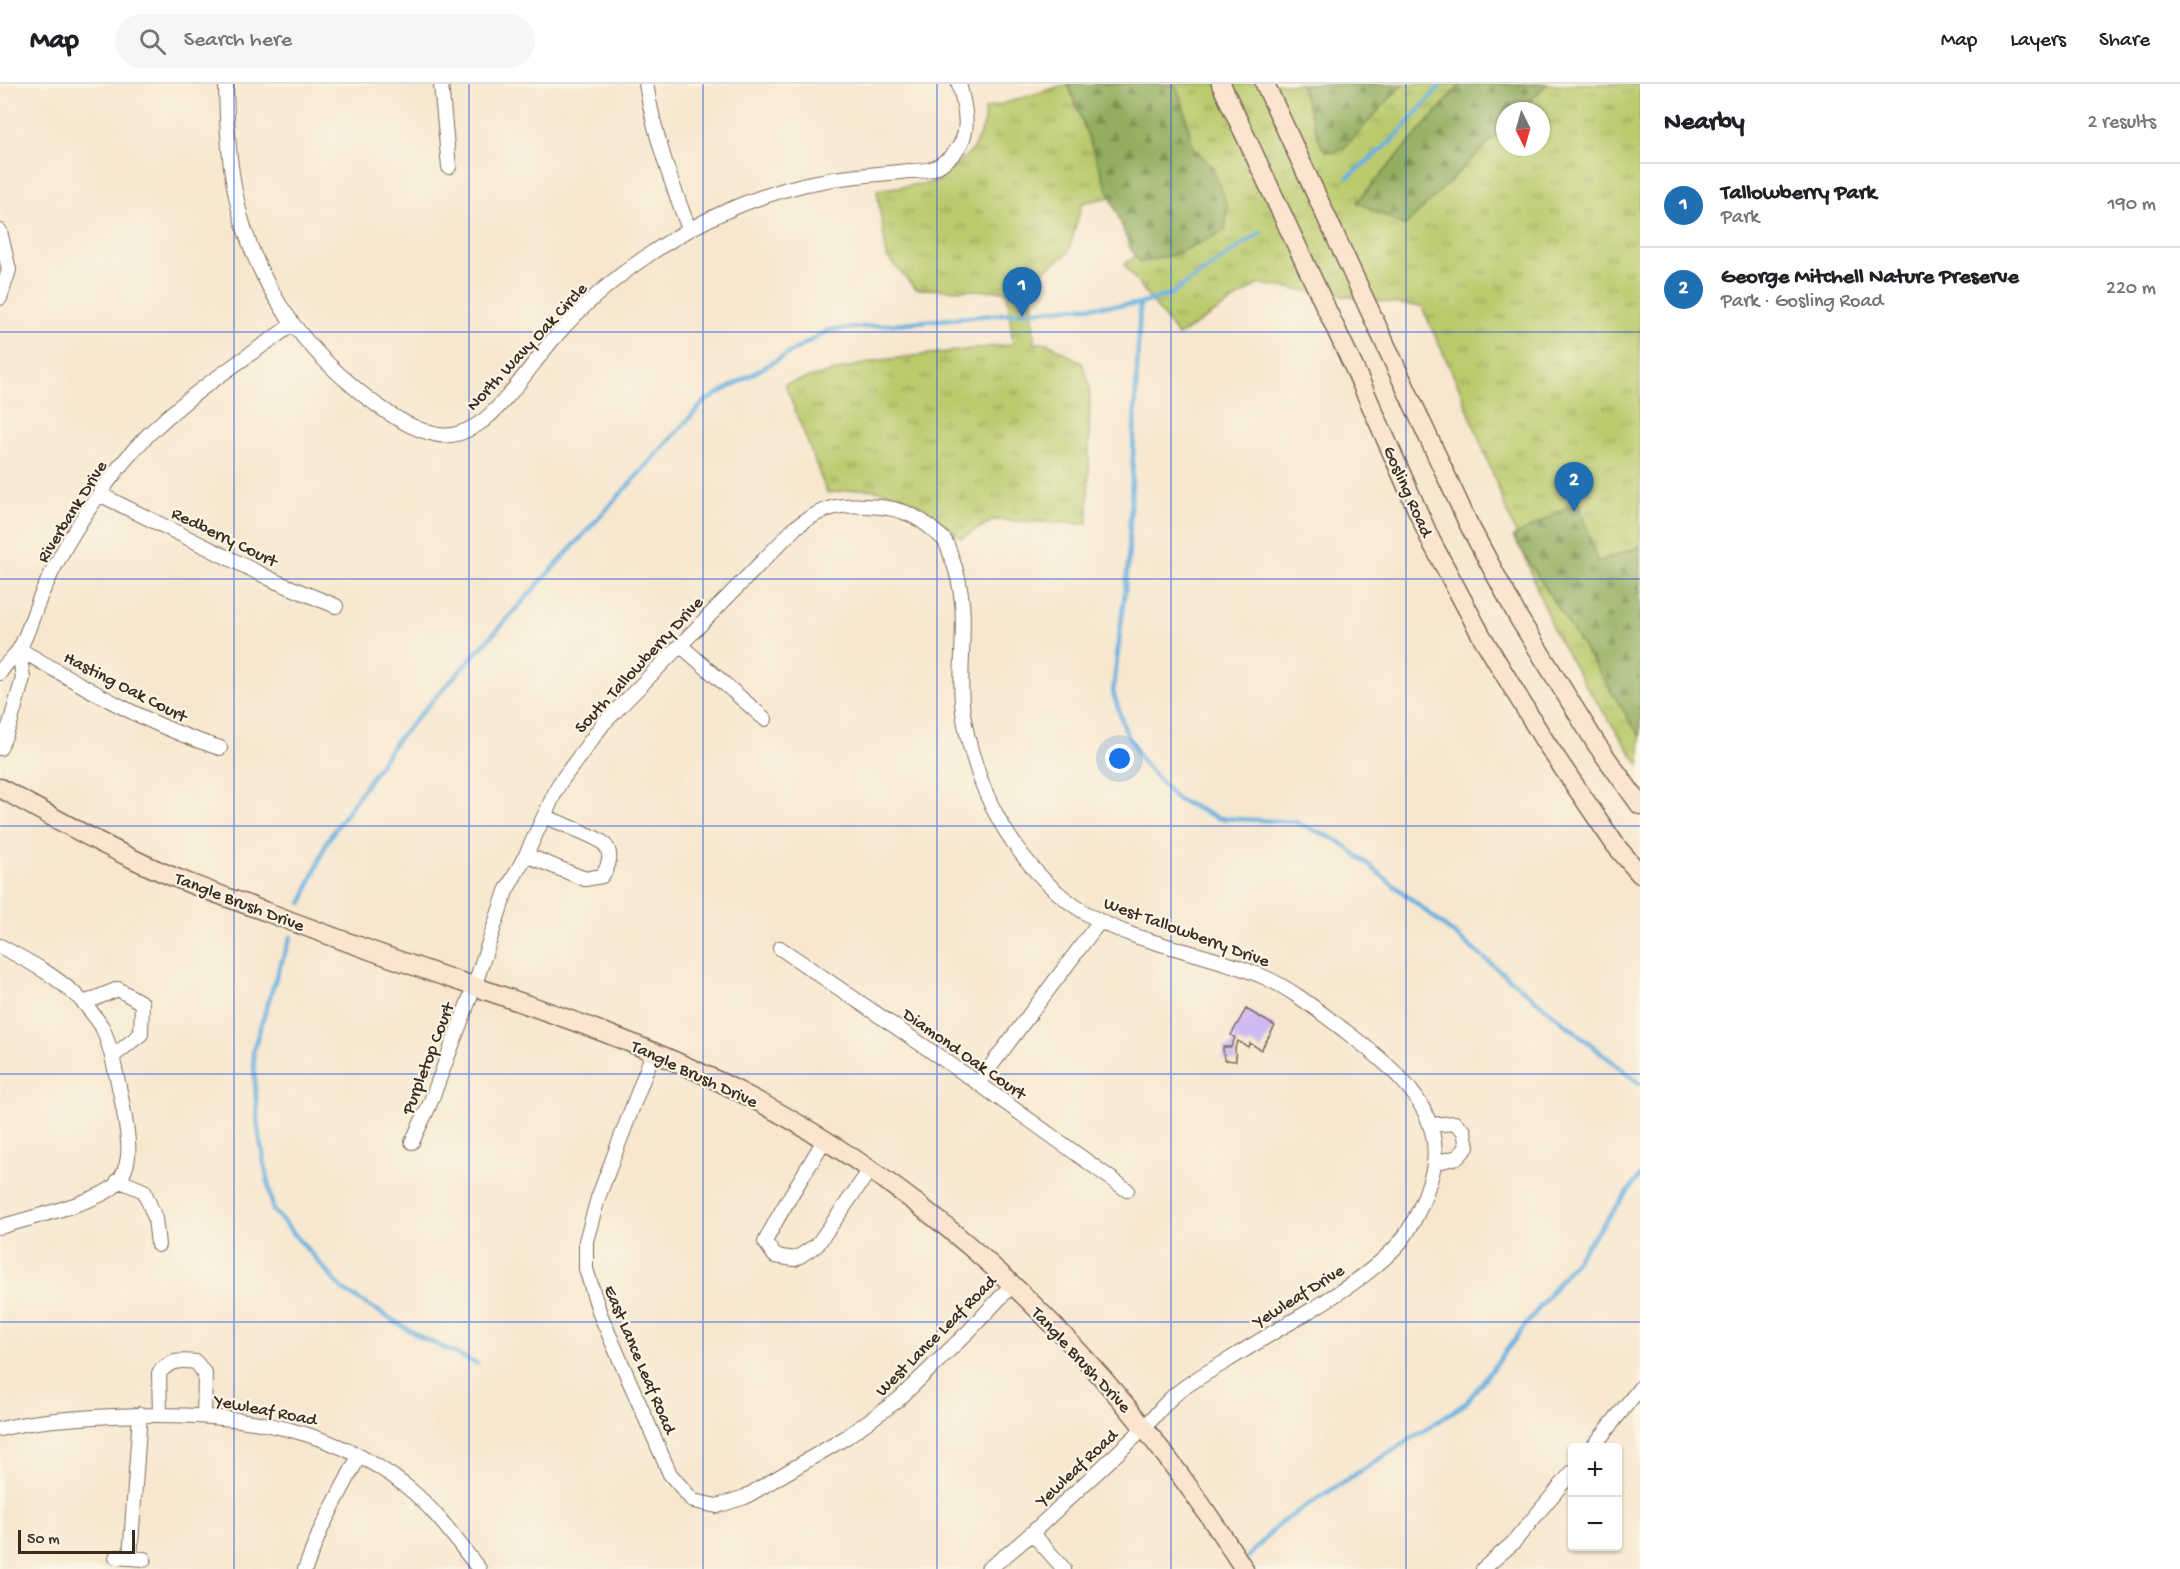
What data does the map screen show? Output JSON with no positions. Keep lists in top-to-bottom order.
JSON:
{
  "streets": {
    "main road": ["Gosling Road", "Tangle Brush Drive"],
    "street": [
      "North Wavy Oak Circle",
      "Riverbank Drive",
      "Redberry Court",
      "South Tallowberry Drive",
      "Hasting Oak Court",
      "West Tallowberry Drive",
      "Diamond Oak Court",
      "Purpletop Court",
      "Yewleaf Drive",
      "West Lance Leaf Road",
      "East Lance Leaf Road",
      "Yewleaf Road"
    ]
  },
  "crossings": [
    ["North Wavy Oak Circle", "Riverbank Drive"],
    ["Riverbank Drive", "Redberry Court"],
    ["Riverbank Drive", "Hasting Oak Court"],
    ["South Tallowberry Drive", "Tangle Brush Drive"],
    ["South Tallowberry Drive", "West Tallowberry Drive"],
    ["South Tallowberry Drive", "Purpletop Court"],
    ["Tangle Brush Drive", "Purpletop Court"],
    ["Tangle Brush Drive", "Yewleaf Drive"],
    ["Tangle Brush Drive", "West Lance Leaf Road"],
    ["Tangle Brush Drive", "East Lance Leaf Road"],
    ["Tangle Brush Drive", "Yewleaf Road"],
    ["West Tallowberry Drive", "Yewleaf Drive"],
    ["Yewleaf Drive", "Yewleaf Road"],
    ["West Lance Leaf Road", "East Lance Leaf Road"]
  ],
  "scale_bar": "50 m",
  "north": "bottom",
  "page": {
    "header": "Map",
    "search": "Search here",
    "nav": ["Map", "Layers", "Share"],
    "heading": ["Nearby", "2 results"],
    "list": [
      {
        "mark": "1",
        "name": "Tallowberry Park",
        "note": "Park",
        "value": "190 m"
      },
      {
        "mark": "2",
        "name": "George Mitchell Nature Preserve",
        "note": "Park · Gosling Road",
        "value": "220 m"
      }
    ],
    "pins": ["1", "2"],
    "map_buttons": ["+", "−"],
    "scale": "50 m"
  }
}
